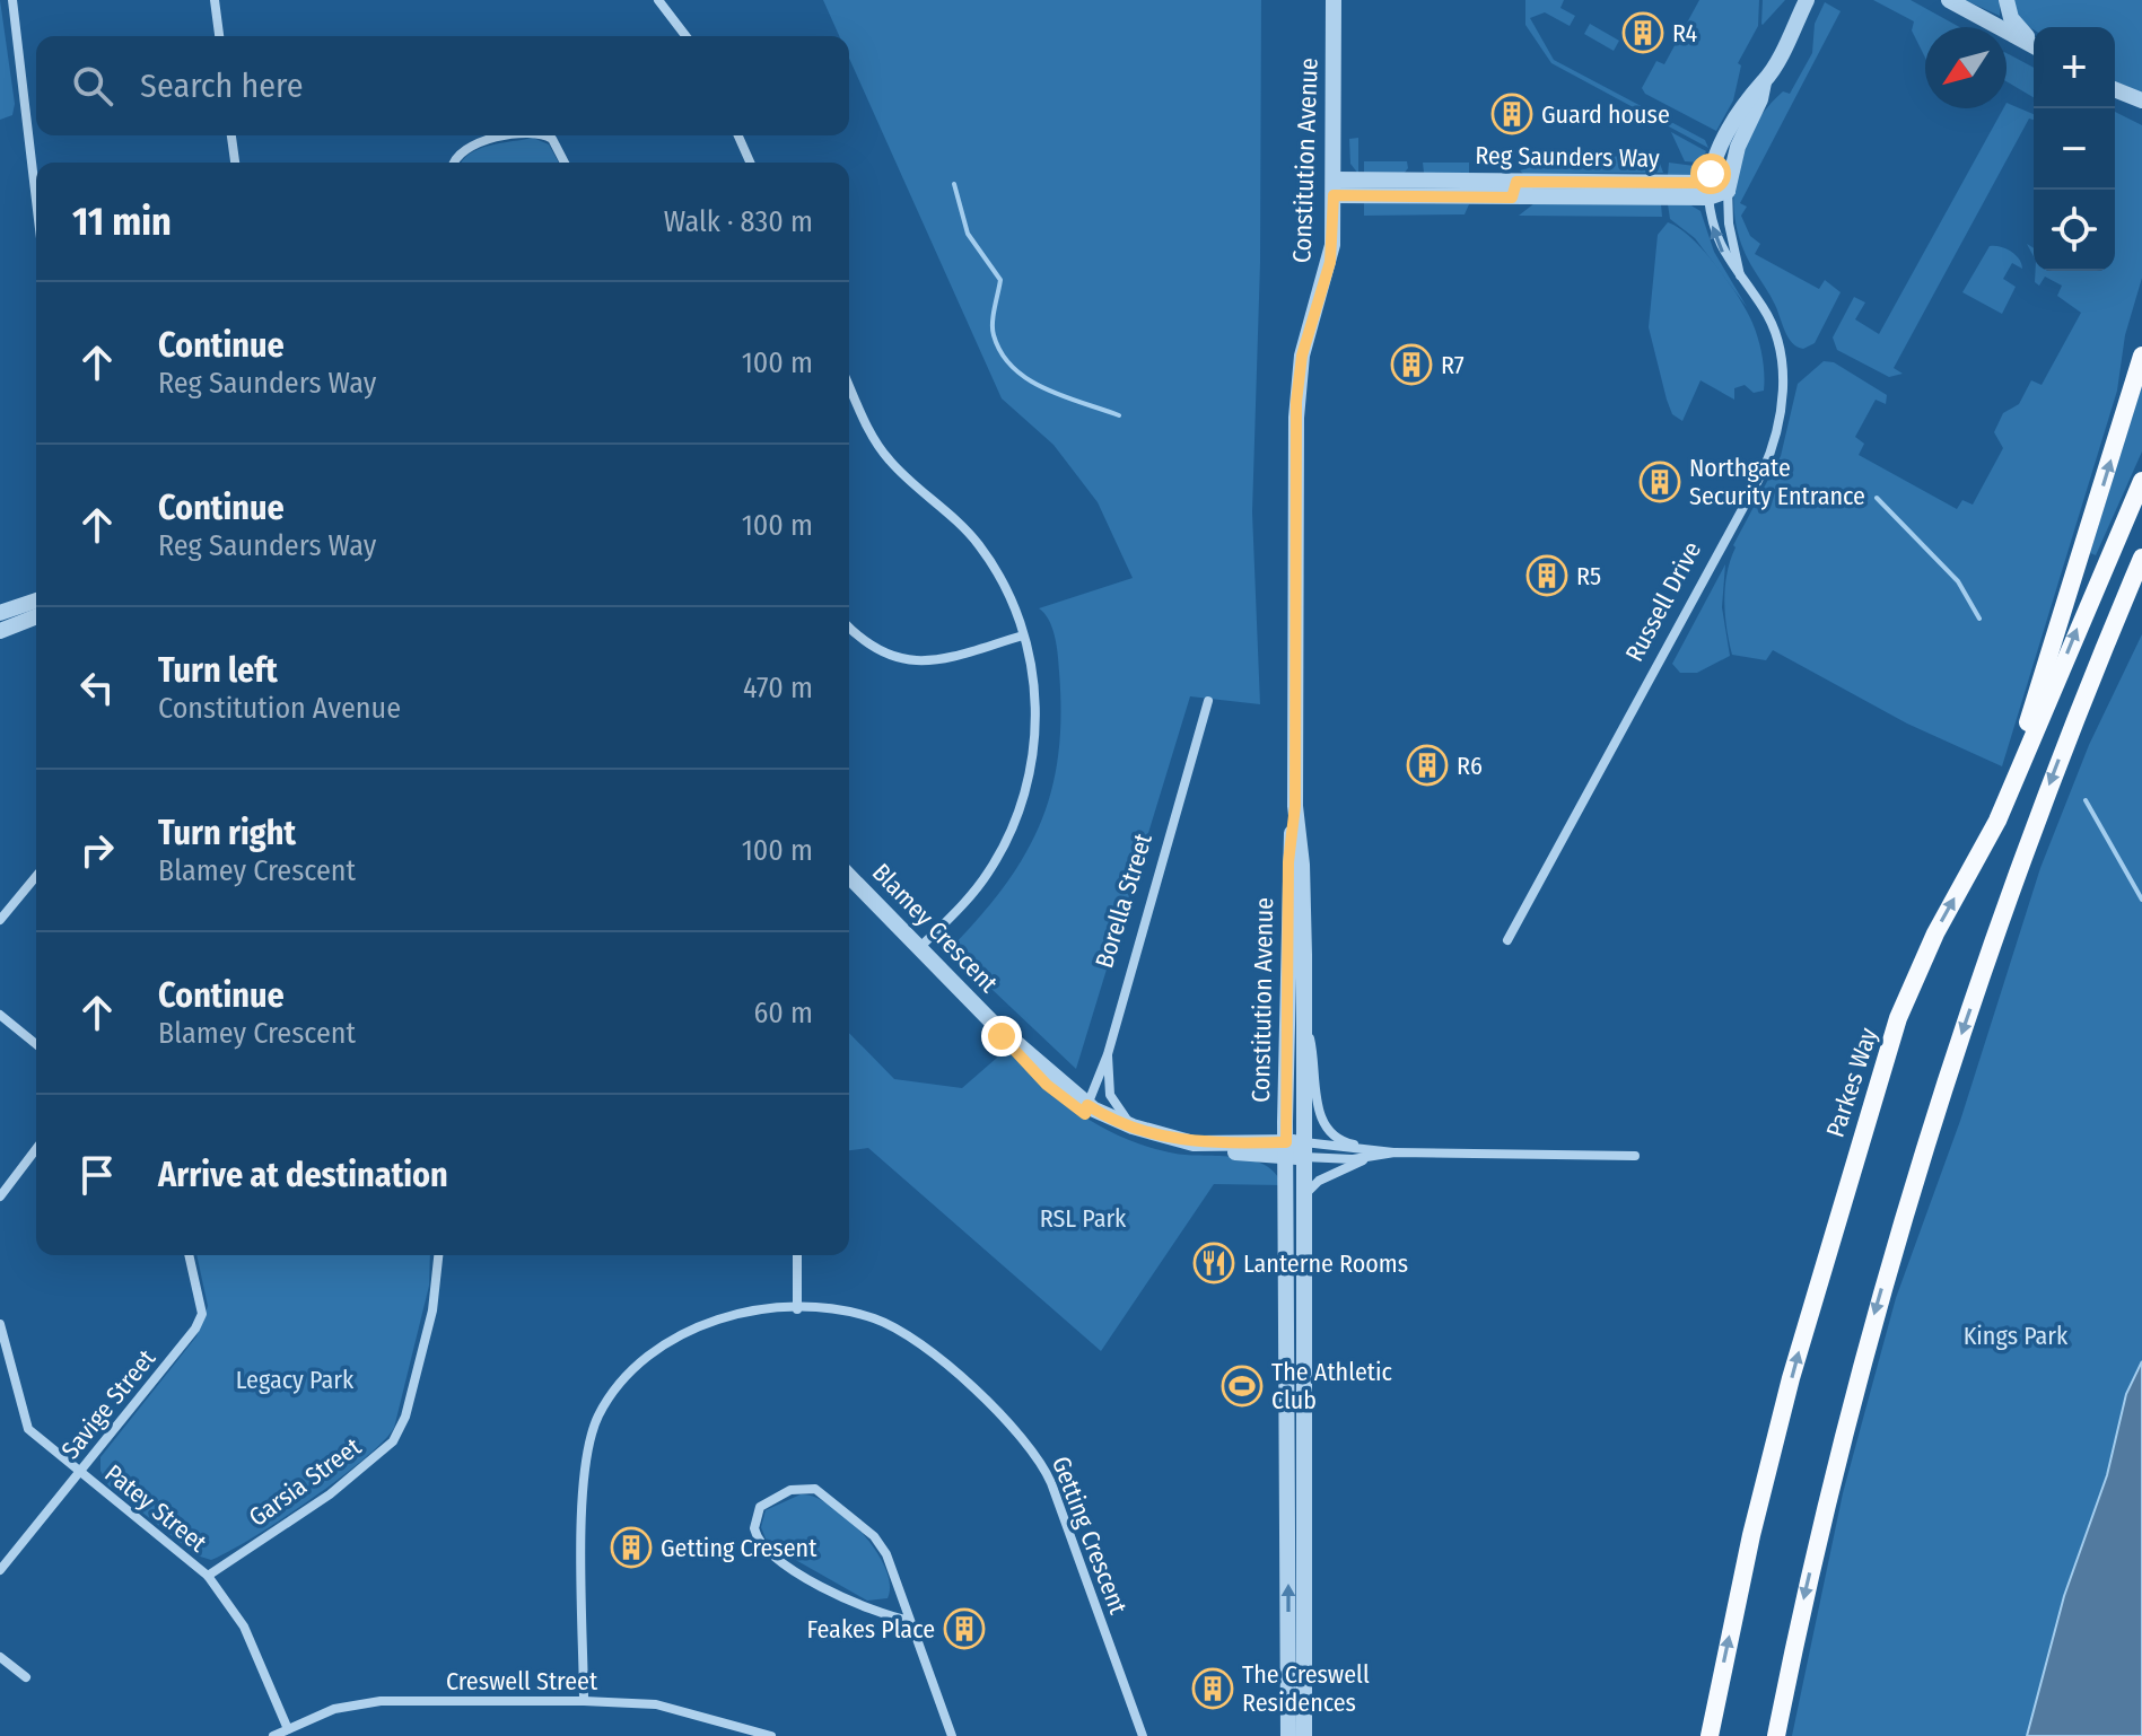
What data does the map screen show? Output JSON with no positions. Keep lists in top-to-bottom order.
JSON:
{
  "streets": {
    "main road": ["Parkes Way"],
    "street": [
      "Reg Saunders Way",
      "Constitution Avenue",
      "Russell Drive",
      "Borella Street",
      "Blamey Crescent",
      "Savige Street",
      "Garsia Street",
      "Patey Street",
      "Getting Crescent",
      "Creswell Street"
    ]
  },
  "crossings": [
    ["Reg Saunders Way", "Constitution Avenue"],
    ["Reg Saunders Way", "Russell Drive"],
    ["Constitution Avenue", "Blamey Crescent"],
    ["Borella Street", "Blamey Crescent"],
    ["Savige Street", "Patey Street"],
    ["Garsia Street", "Patey Street"],
    ["Patey Street", "Creswell Street"],
    ["Getting Crescent", "Creswell Street"]
  ],
  "parks": ["RSL Park", "Kings Park", "Legacy Park"],
  "places": {
    "building": [
      "R4",
      "Guard house",
      "R7",
      "Northgate Security Entrance",
      "R5",
      "R6",
      "Getting Cresent",
      "Feakes Place",
      "The Creswell Residences"
    ],
    "restaurant": ["Lanterne Rooms"],
    "sports": ["The Athletic Club"]
  },
  "north": "bottom left",
  "page": {
    "map_buttons": ["+", "−"],
    "search": "Search here",
    "heading": ["11 min", "Walk · 830 m"],
    "list": [
      ["Continue", "Reg Saunders Way", "100 m"],
      ["Continue", "Reg Saunders Way", "100 m"],
      ["Turn left", "Constitution Avenue", "470 m"],
      ["Turn right", "Blamey Crescent", "100 m"],
      ["Continue", "Blamey Crescent", "60 m"],
      "Arrive at destination"
    ]
  }
}
